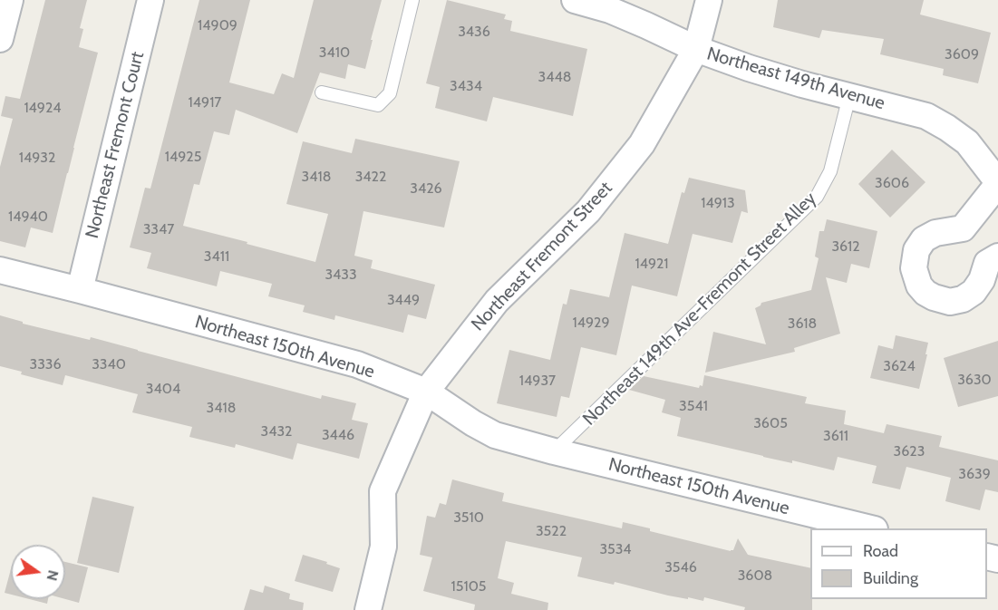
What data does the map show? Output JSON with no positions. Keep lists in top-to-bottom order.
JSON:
{
  "streets": {
    "street": [
      "Northeast 149th Avenue",
      "Northeast Fremont Court",
      "Northeast Fremont Street",
      "Northeast 150th Avenue"
    ],
    "lane": ["Northeast 149th Ave-Fremont Street Alley"]
  },
  "crossings": [
    ["Northeast 149th Avenue", "Northeast Fremont Street"],
    ["Northeast 149th Avenue", "Northeast 149th Ave-Fremont Street Alley"],
    ["Northeast Fremont Court", "Northeast 150th Avenue"],
    ["Northeast Fremont Street", "Northeast 150th Avenue"],
    ["Northeast 149th Ave-Fremont Street Alley", "Northeast 150th Avenue"]
  ],
  "house_numbers": [
    "14909",
    "3436",
    "3410",
    "3609",
    "3448",
    "3434",
    "14917",
    "14924",
    "14925",
    "14932",
    "3418",
    "3422",
    "3606",
    "3426",
    "14913",
    "14940",
    "3347",
    "3612",
    "3411",
    "14921",
    "3433",
    "3449",
    "14929",
    "3618",
    "3336",
    "3340",
    "3624",
    "3630",
    "14937",
    "3404",
    "3541",
    "3418",
    "3605",
    "3432",
    "3446",
    "3611",
    "3623",
    "3639",
    "3510",
    "3522",
    "3534",
    "3546",
    "3608",
    "15105"
  ],
  "legend": ["Road", "Building"],
  "north": "right"
}
